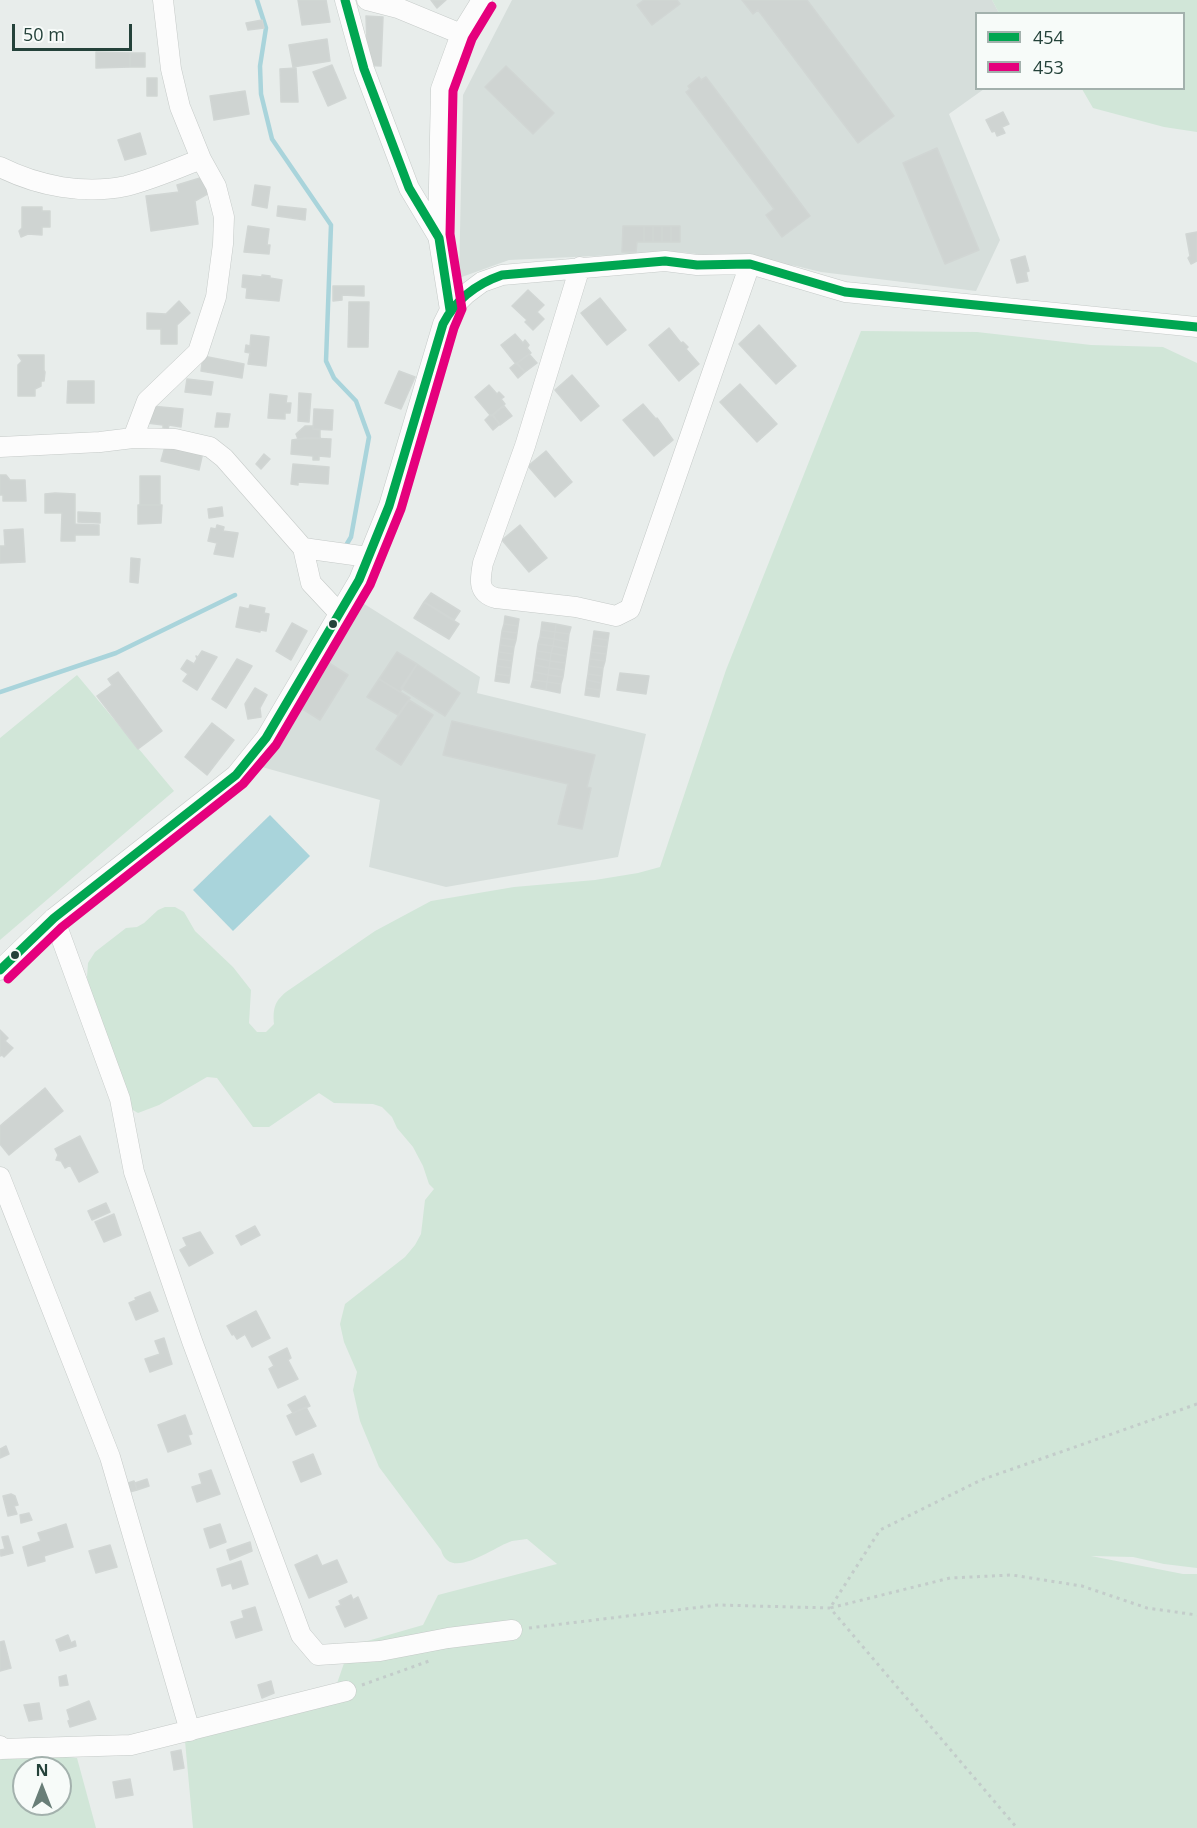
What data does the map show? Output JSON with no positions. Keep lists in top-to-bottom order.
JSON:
{
  "lines": ["transit line 454", "transit line 453"],
  "legend": ["454", "453"],
  "scale_bar": "50 m",
  "north": "top"
}
